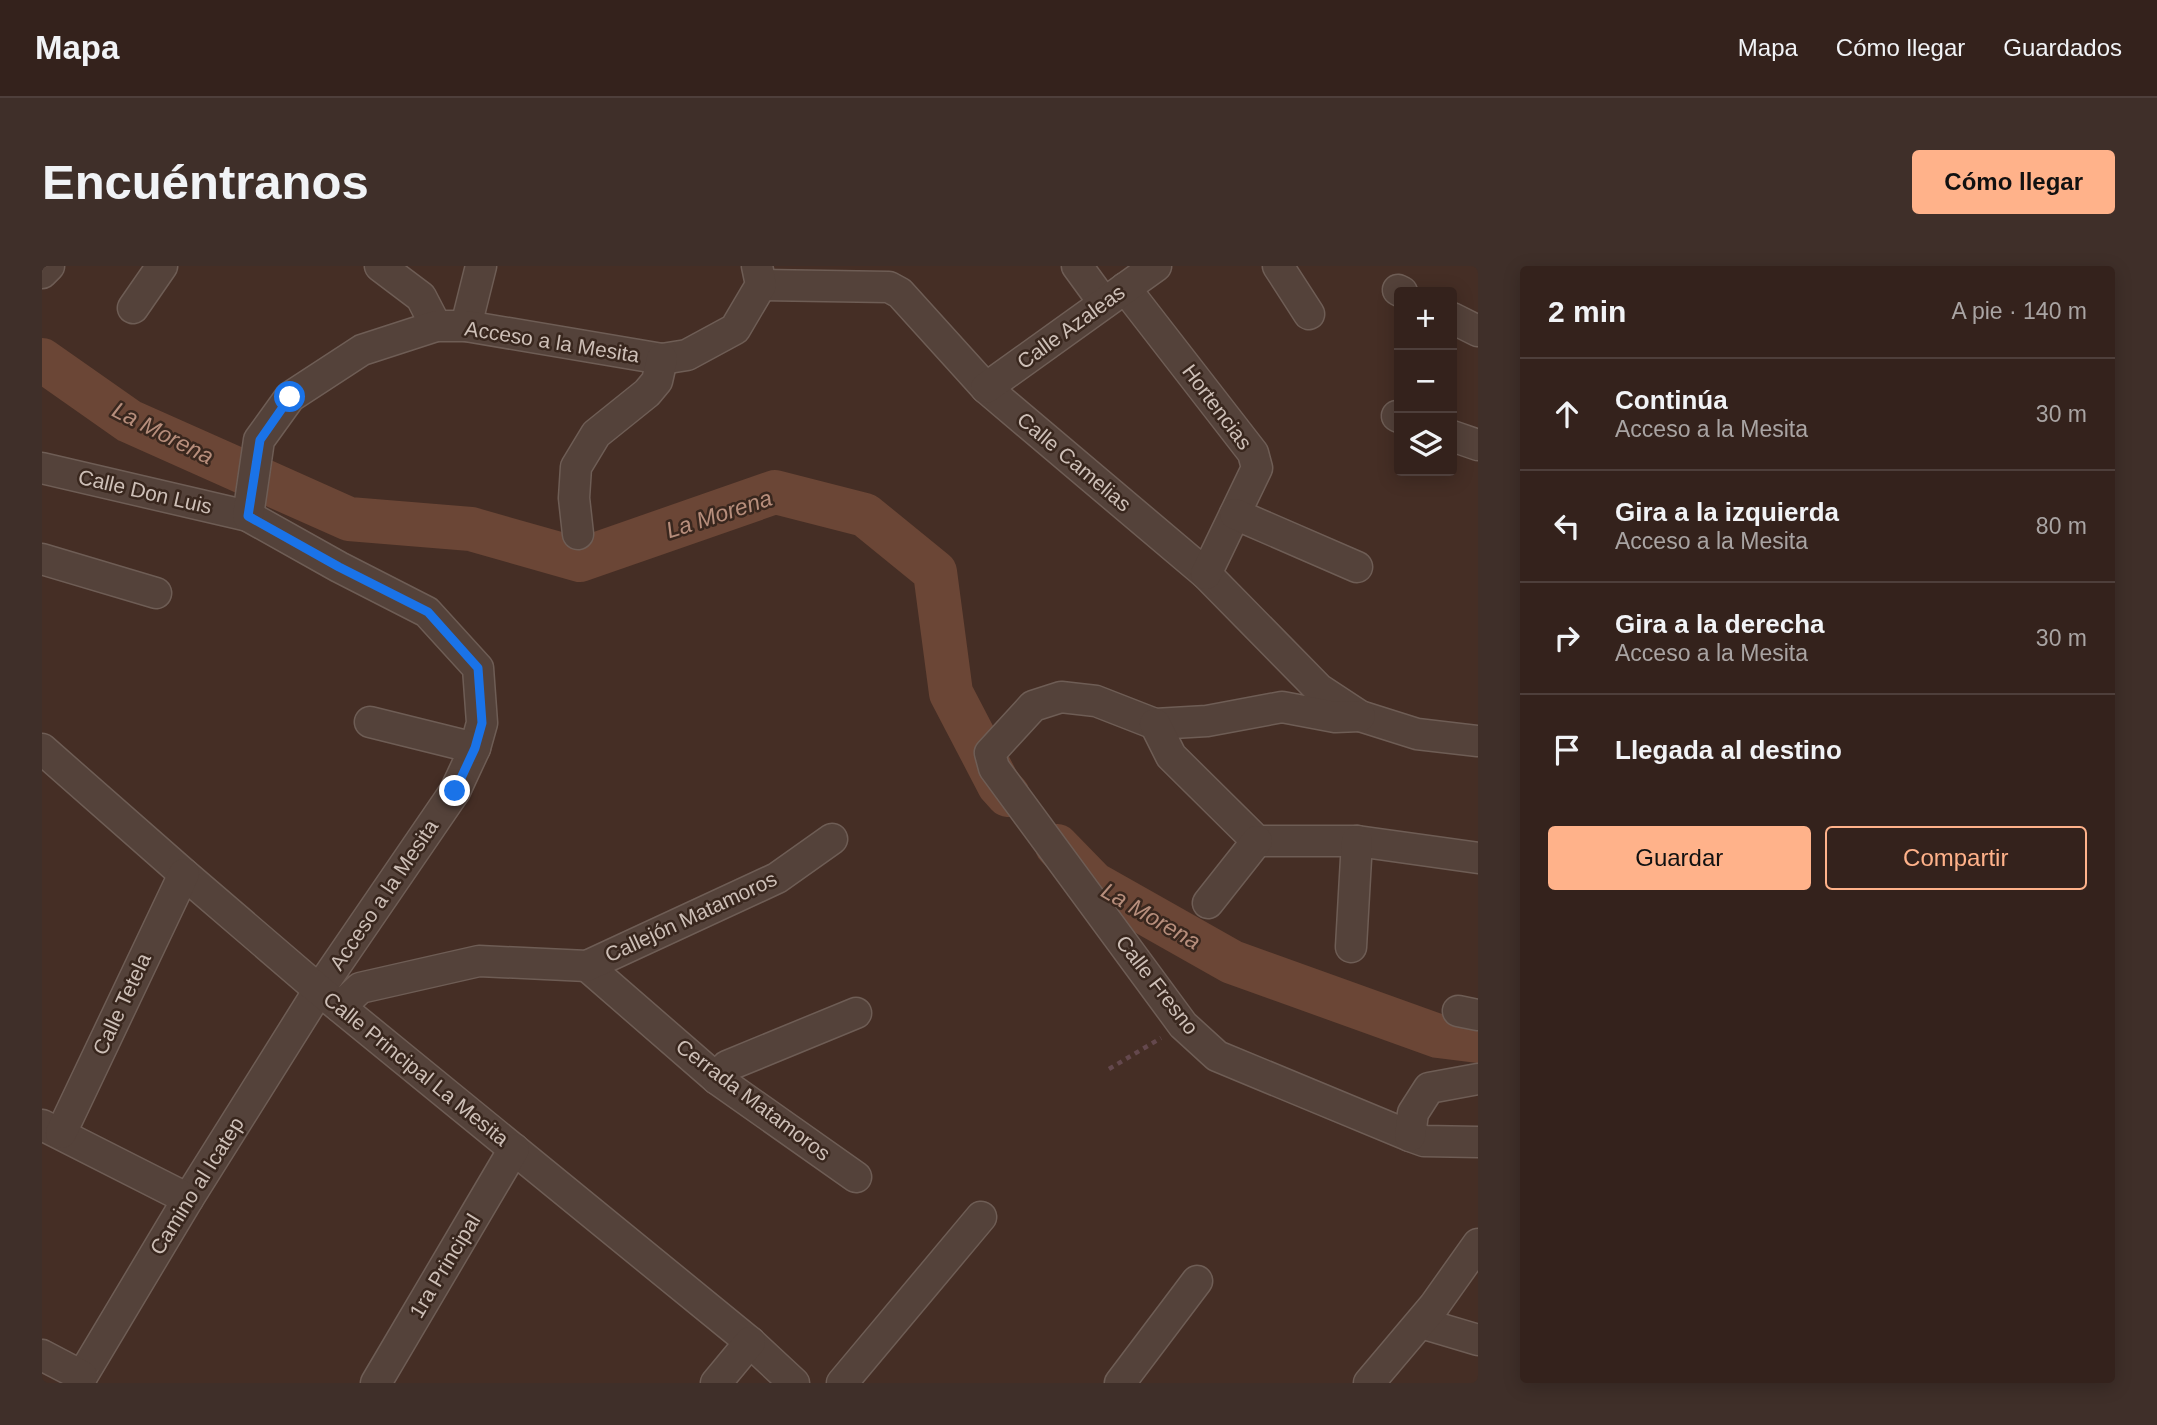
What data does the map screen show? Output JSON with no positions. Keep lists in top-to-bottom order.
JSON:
{
  "streets": {
    "street": [
      "Calle Azaleas",
      "Acceso a la Mesita",
      "Hortencias",
      "Calle Camelias",
      "Calle Don Luis",
      "Callejón Matamoros",
      "Calle Fresno",
      "Calle Tetela",
      "Calle Principal La Mesita",
      "Cerrada Matamoros",
      "Camino al Icatep",
      "1ra Principal"
    ]
  },
  "crossings": [
    ["Calle Azaleas", "Hortencias"],
    ["Calle Azaleas", "Calle Camelias"],
    ["Acceso a la Mesita", "Calle Camelias"],
    ["Acceso a la Mesita", "Calle Don Luis"],
    ["Acceso a la Mesita", "Callejón Matamoros"],
    ["Acceso a la Mesita", "Calle Principal La Mesita"],
    ["Acceso a la Mesita", "Camino al Icatep"],
    ["Hortencias", "Calle Camelias"],
    ["Callejón Matamoros", "Calle Principal La Mesita"],
    ["Callejón Matamoros", "Cerrada Matamoros"],
    ["Callejón Matamoros", "Camino al Icatep"],
    ["Calle Tetela", "Calle Principal La Mesita"],
    ["Calle Principal La Mesita", "Camino al Icatep"],
    ["Calle Principal La Mesita", "1ra Principal"]
  ],
  "water": ["La Morena"],
  "page": {
    "header": "Mapa",
    "nav": ["Mapa", "Cómo llegar", "Guardados"],
    "buttons": [
      "Cómo llegar",
      ["Guardar", "Compartir"]
    ],
    "title": "Encuéntranos",
    "heading": ["2 min", "A pie · 140 m"],
    "map_buttons": ["+", "−"],
    "list": [
      ["Continúa", "Acceso a la Mesita", "30 m"],
      ["Gira a la izquierda", "Acceso a la Mesita", "80 m"],
      ["Gira a la derecha", "Acceso a la Mesita", "30 m"],
      "Llegada al destino"
    ]
  }
}
